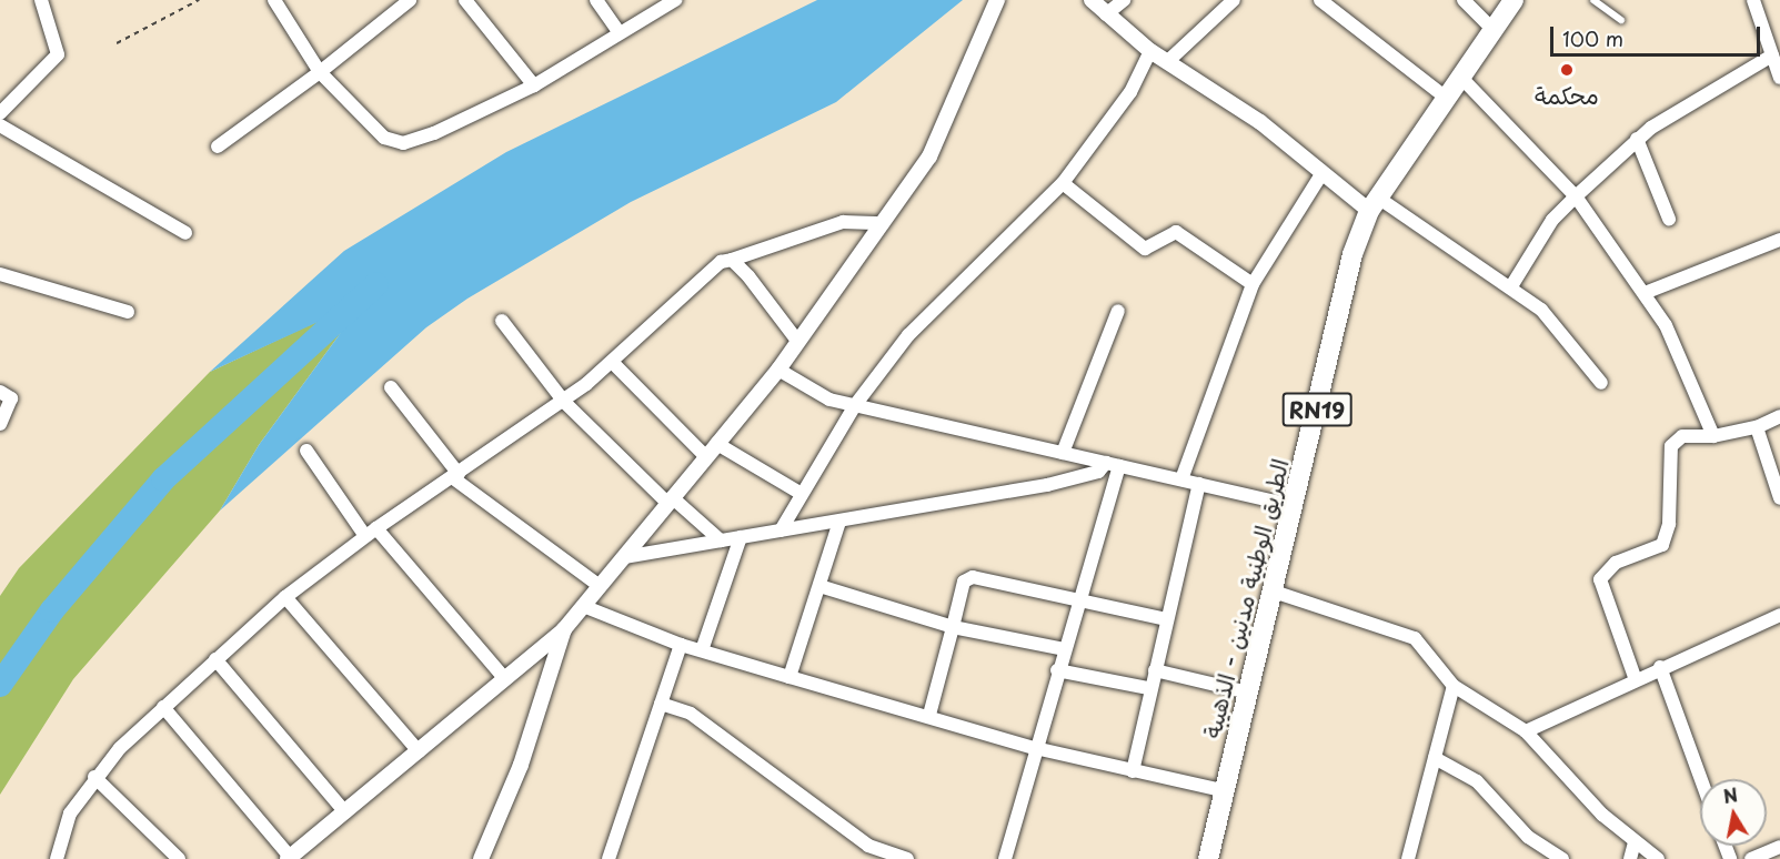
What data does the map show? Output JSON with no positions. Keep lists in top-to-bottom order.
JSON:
{
  "streets": {
    "main road": ["RN19", "الطريق الوطنية مدنين - الذهيبة"]
  },
  "places": ["محكمة"],
  "scale_bar": "100 m",
  "north": "top"
}
